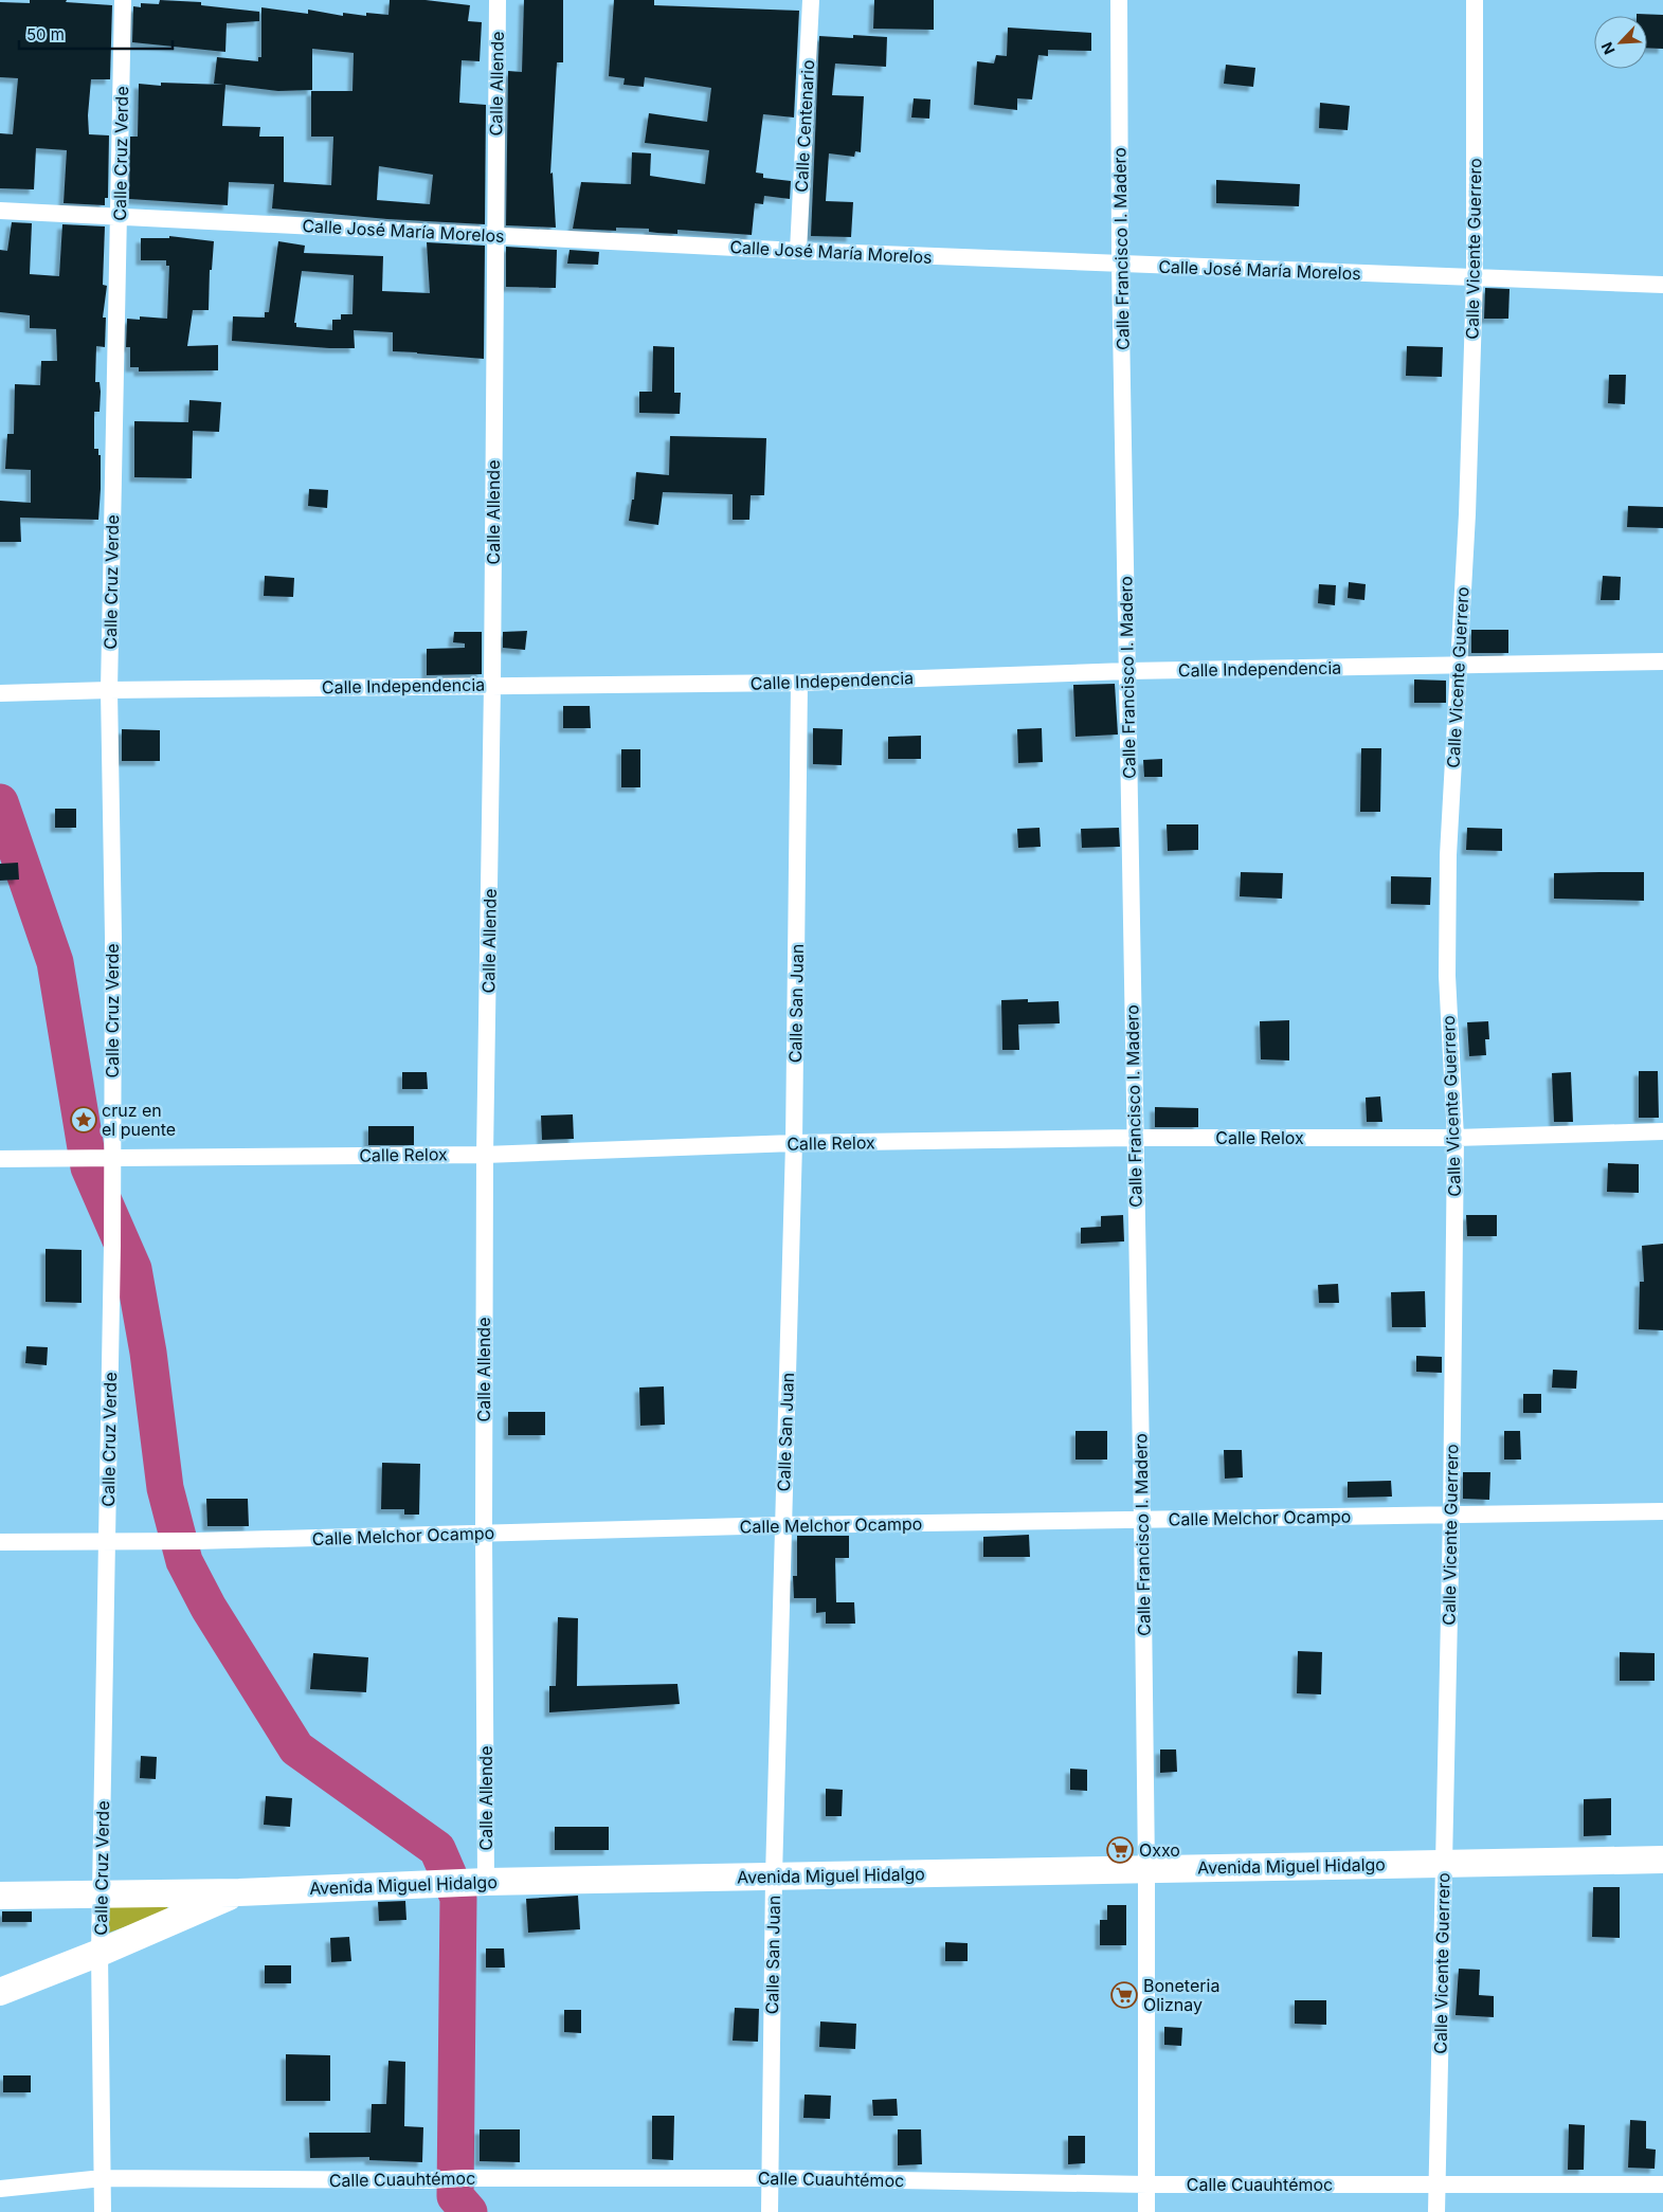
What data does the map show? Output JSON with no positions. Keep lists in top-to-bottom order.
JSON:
{
  "streets": {
    "main road": ["Avenida Miguel Hidalgo"],
    "street": [
      "Calle Allende",
      "Calle Centenario",
      "Calle Cruz Verde",
      "Calle José María Morelos",
      "Calle Francisco I. Madero",
      "Calle Vicente Guerrero",
      "Calle Independencia",
      "Calle San Juan",
      "Calle Relox",
      "Calle Melchor Ocampo",
      "Calle Cuauhtémoc"
    ]
  },
  "crossings": [
    ["Calle Allende", "Calle José María Morelos"],
    ["Calle Allende", "Calle Independencia"],
    ["Calle Allende", "Calle Relox"],
    ["Calle Allende", "Calle Melchor Ocampo"],
    ["Calle Allende", "Avenida Miguel Hidalgo"],
    ["Calle Centenario", "Calle José María Morelos"],
    ["Calle Cruz Verde", "Calle José María Morelos"],
    ["Calle Cruz Verde", "Calle Independencia"],
    ["Calle Cruz Verde", "Calle Relox"],
    ["Calle Cruz Verde", "Calle Melchor Ocampo"],
    ["Calle Cruz Verde", "Avenida Miguel Hidalgo"],
    ["Calle Cruz Verde", "Calle Cuauhtémoc"],
    ["Calle José María Morelos", "Calle Francisco I. Madero"],
    ["Calle José María Morelos", "Calle Vicente Guerrero"],
    ["Calle Francisco I. Madero", "Calle Independencia"],
    ["Calle Francisco I. Madero", "Calle Relox"],
    ["Calle Francisco I. Madero", "Calle Melchor Ocampo"],
    ["Calle Francisco I. Madero", "Avenida Miguel Hidalgo"],
    ["Calle Francisco I. Madero", "Calle Cuauhtémoc"],
    ["Calle Vicente Guerrero", "Calle Independencia"],
    ["Calle Vicente Guerrero", "Calle Relox"],
    ["Calle Vicente Guerrero", "Calle Melchor Ocampo"],
    ["Calle Vicente Guerrero", "Avenida Miguel Hidalgo"],
    ["Calle Vicente Guerrero", "Calle Cuauhtémoc"],
    ["Calle Independencia", "Calle San Juan"],
    ["Calle San Juan", "Calle Relox"],
    ["Calle San Juan", "Calle Melchor Ocampo"],
    ["Calle San Juan", "Avenida Miguel Hidalgo"],
    ["Calle San Juan", "Calle Cuauhtémoc"]
  ],
  "places": {
    "place": ["cruz en el puente"],
    "supermarket": ["Oxxo", "Boneteria Oliznay"]
  },
  "scale_bar": "50 m",
  "north": "bottom left"
}
